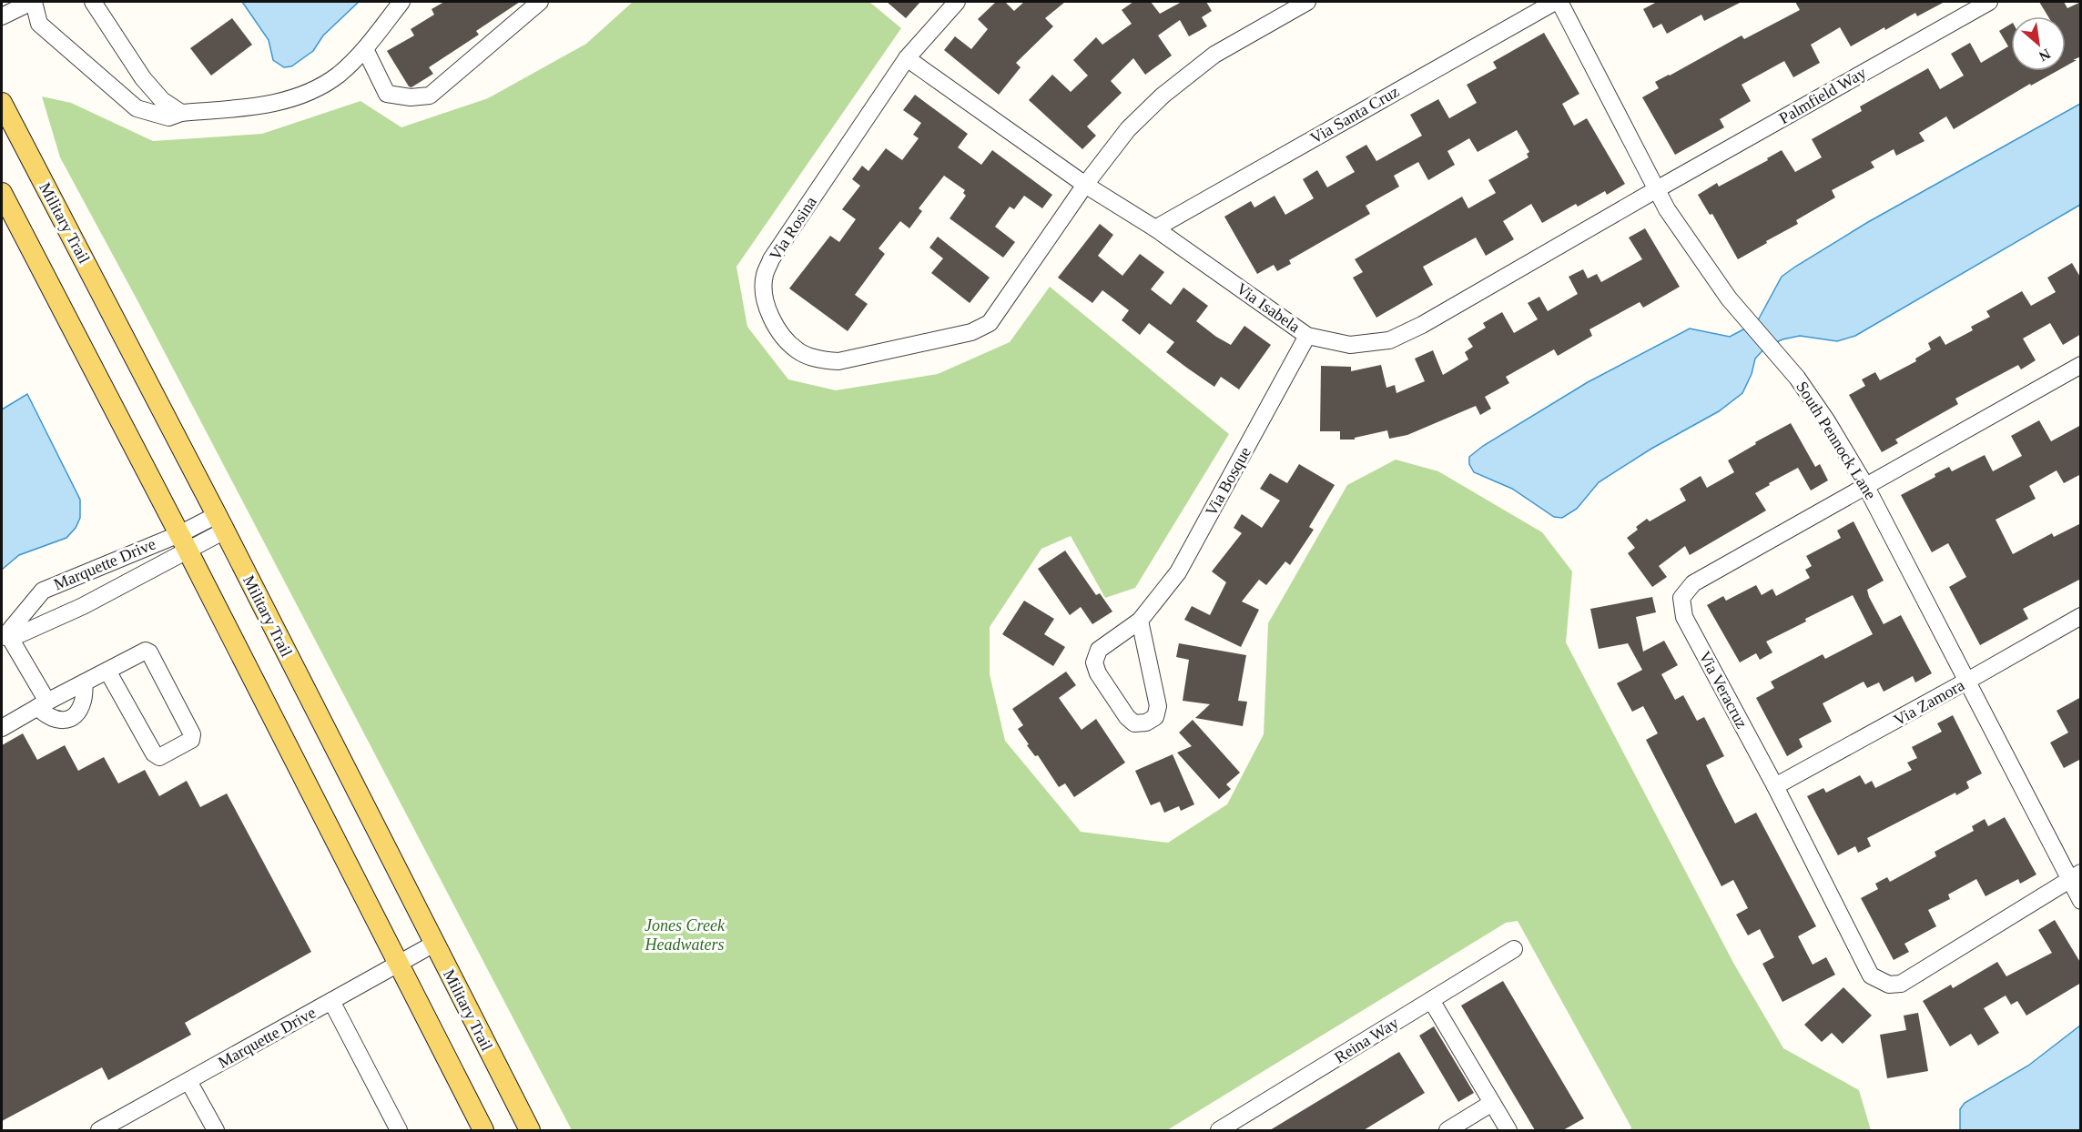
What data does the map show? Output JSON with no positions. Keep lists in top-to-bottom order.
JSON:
{
  "streets": {
    "main road": ["Military Trail"],
    "street": [
      "Palmfield Way",
      "Via Santa Cruz",
      "Via Rosina",
      "Via Isabela",
      "South Pennock Lane",
      "Via Bosque",
      "Marquette Drive",
      "Via Veracruz",
      "Via Zamora",
      "Reina Way"
    ]
  },
  "crossings": [
    ["Palmfield Way", "Via Isabela"],
    ["Palmfield Way", "South Pennock Lane"],
    ["Via Santa Cruz", "Via Isabela"],
    ["Military Trail", "Marquette Drive"],
    ["Via Rosina", "Via Isabela"],
    ["Via Isabela", "South Pennock Lane"],
    ["Via Isabela", "Via Bosque"],
    ["South Pennock Lane", "Via Veracruz"],
    ["South Pennock Lane", "Via Zamora"],
    ["Via Veracruz", "Via Zamora"]
  ],
  "parks": ["Jones Creek Headwaters"],
  "north": "bottom right"
}
